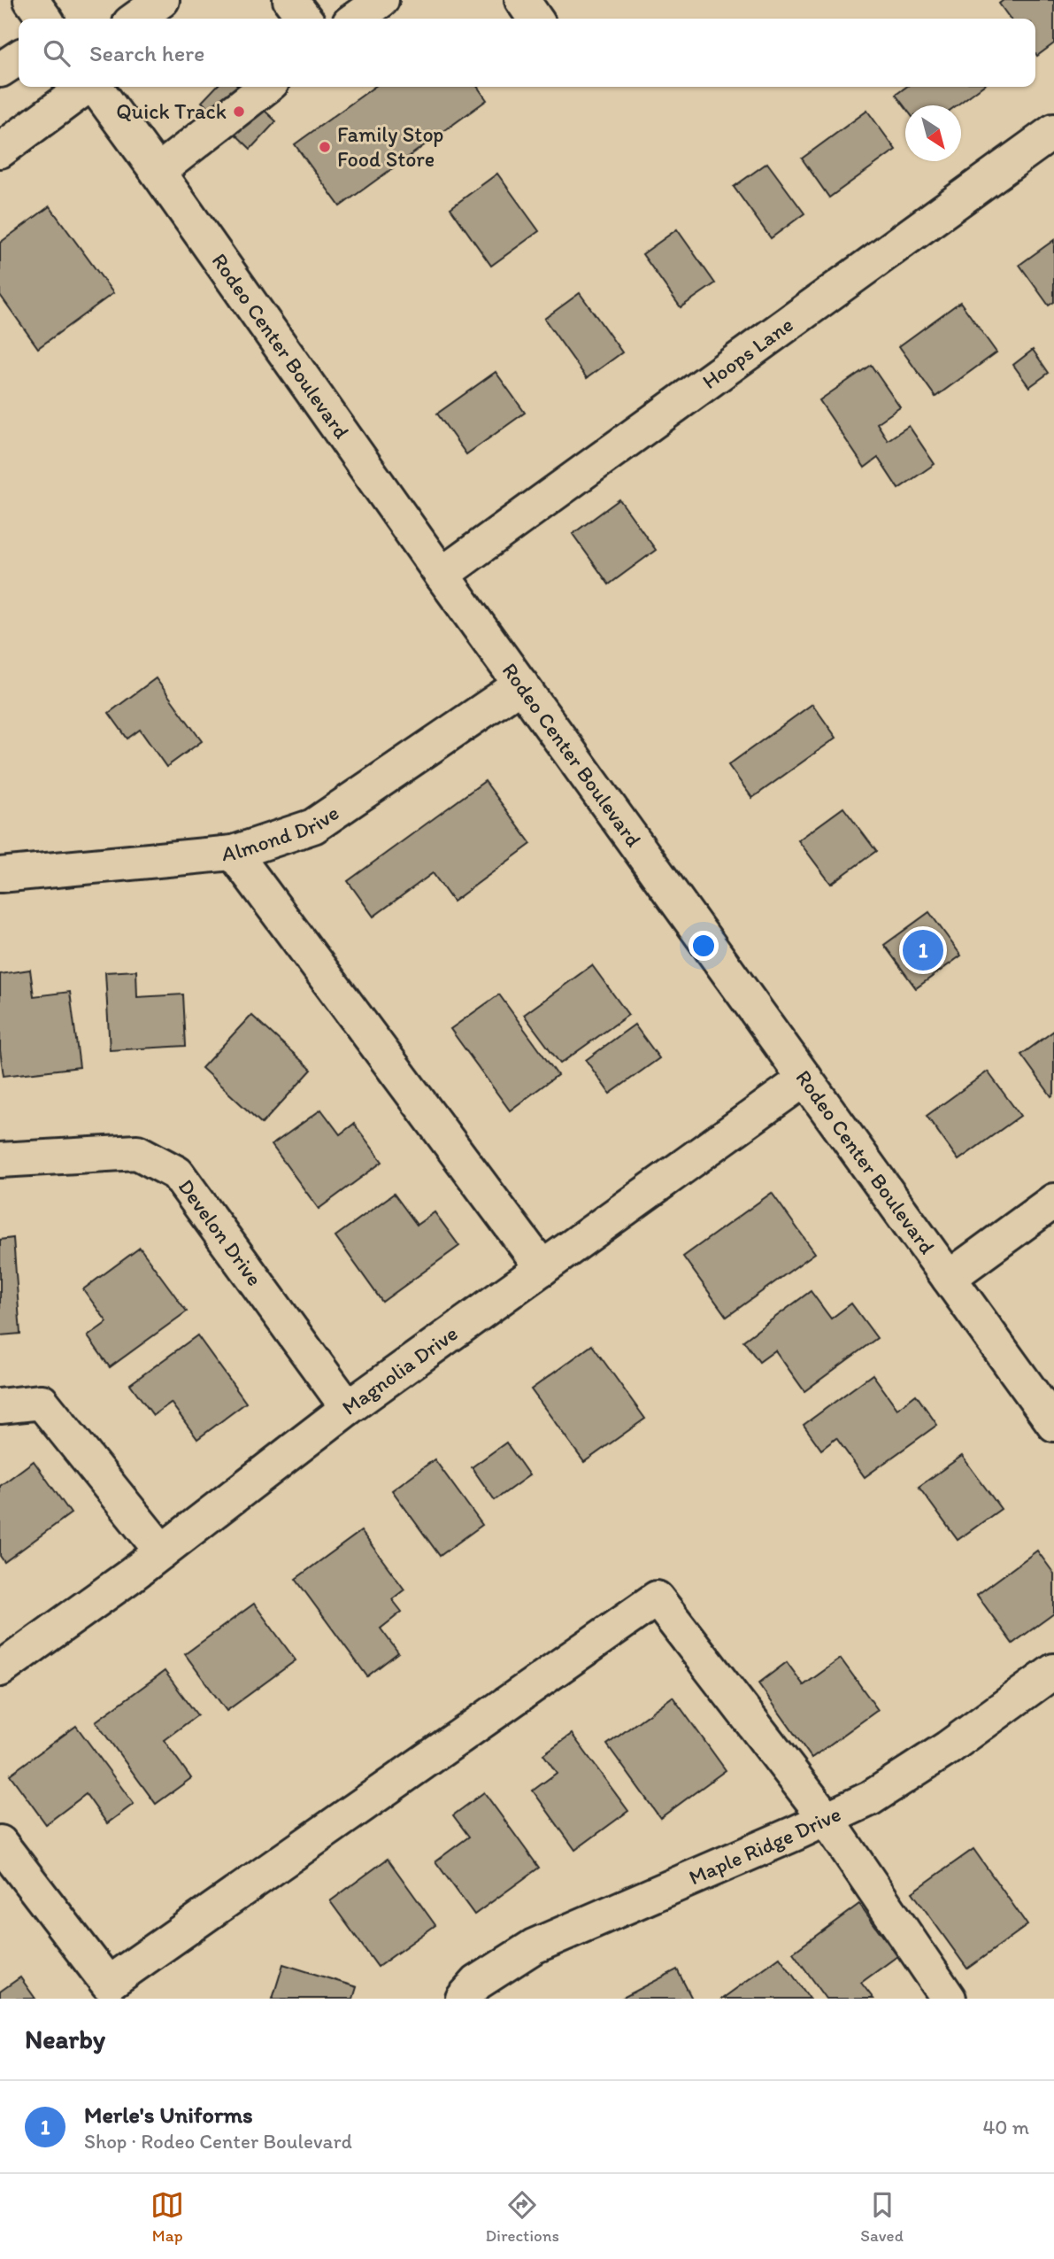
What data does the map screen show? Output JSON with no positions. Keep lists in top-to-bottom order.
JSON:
{
  "streets": {
    "street": [
      "Rodeo Center Boulevard",
      "Hoops Lane",
      "Almond Drive",
      "Develon Drive",
      "Magnolia Drive",
      "Maple Ridge Drive"
    ]
  },
  "crossings": [
    ["Rodeo Center Boulevard", "Hoops Lane"],
    ["Rodeo Center Boulevard", "Almond Drive"],
    ["Rodeo Center Boulevard", "Magnolia Drive"],
    ["Develon Drive", "Magnolia Drive"]
  ],
  "places": ["Quick Track", "Family Stop Food Store"],
  "north": "bottom right",
  "page": {
    "search": "Search here",
    "pins": "1",
    "heading": "Nearby",
    "list": [
      {
        "mark": "1",
        "name": "Merle's Uniforms",
        "note": "Shop · Rodeo Center Boulevard",
        "value": "40 m"
      }
    ],
    "nav": ["Map", "Directions", "Saved"]
  }
}
